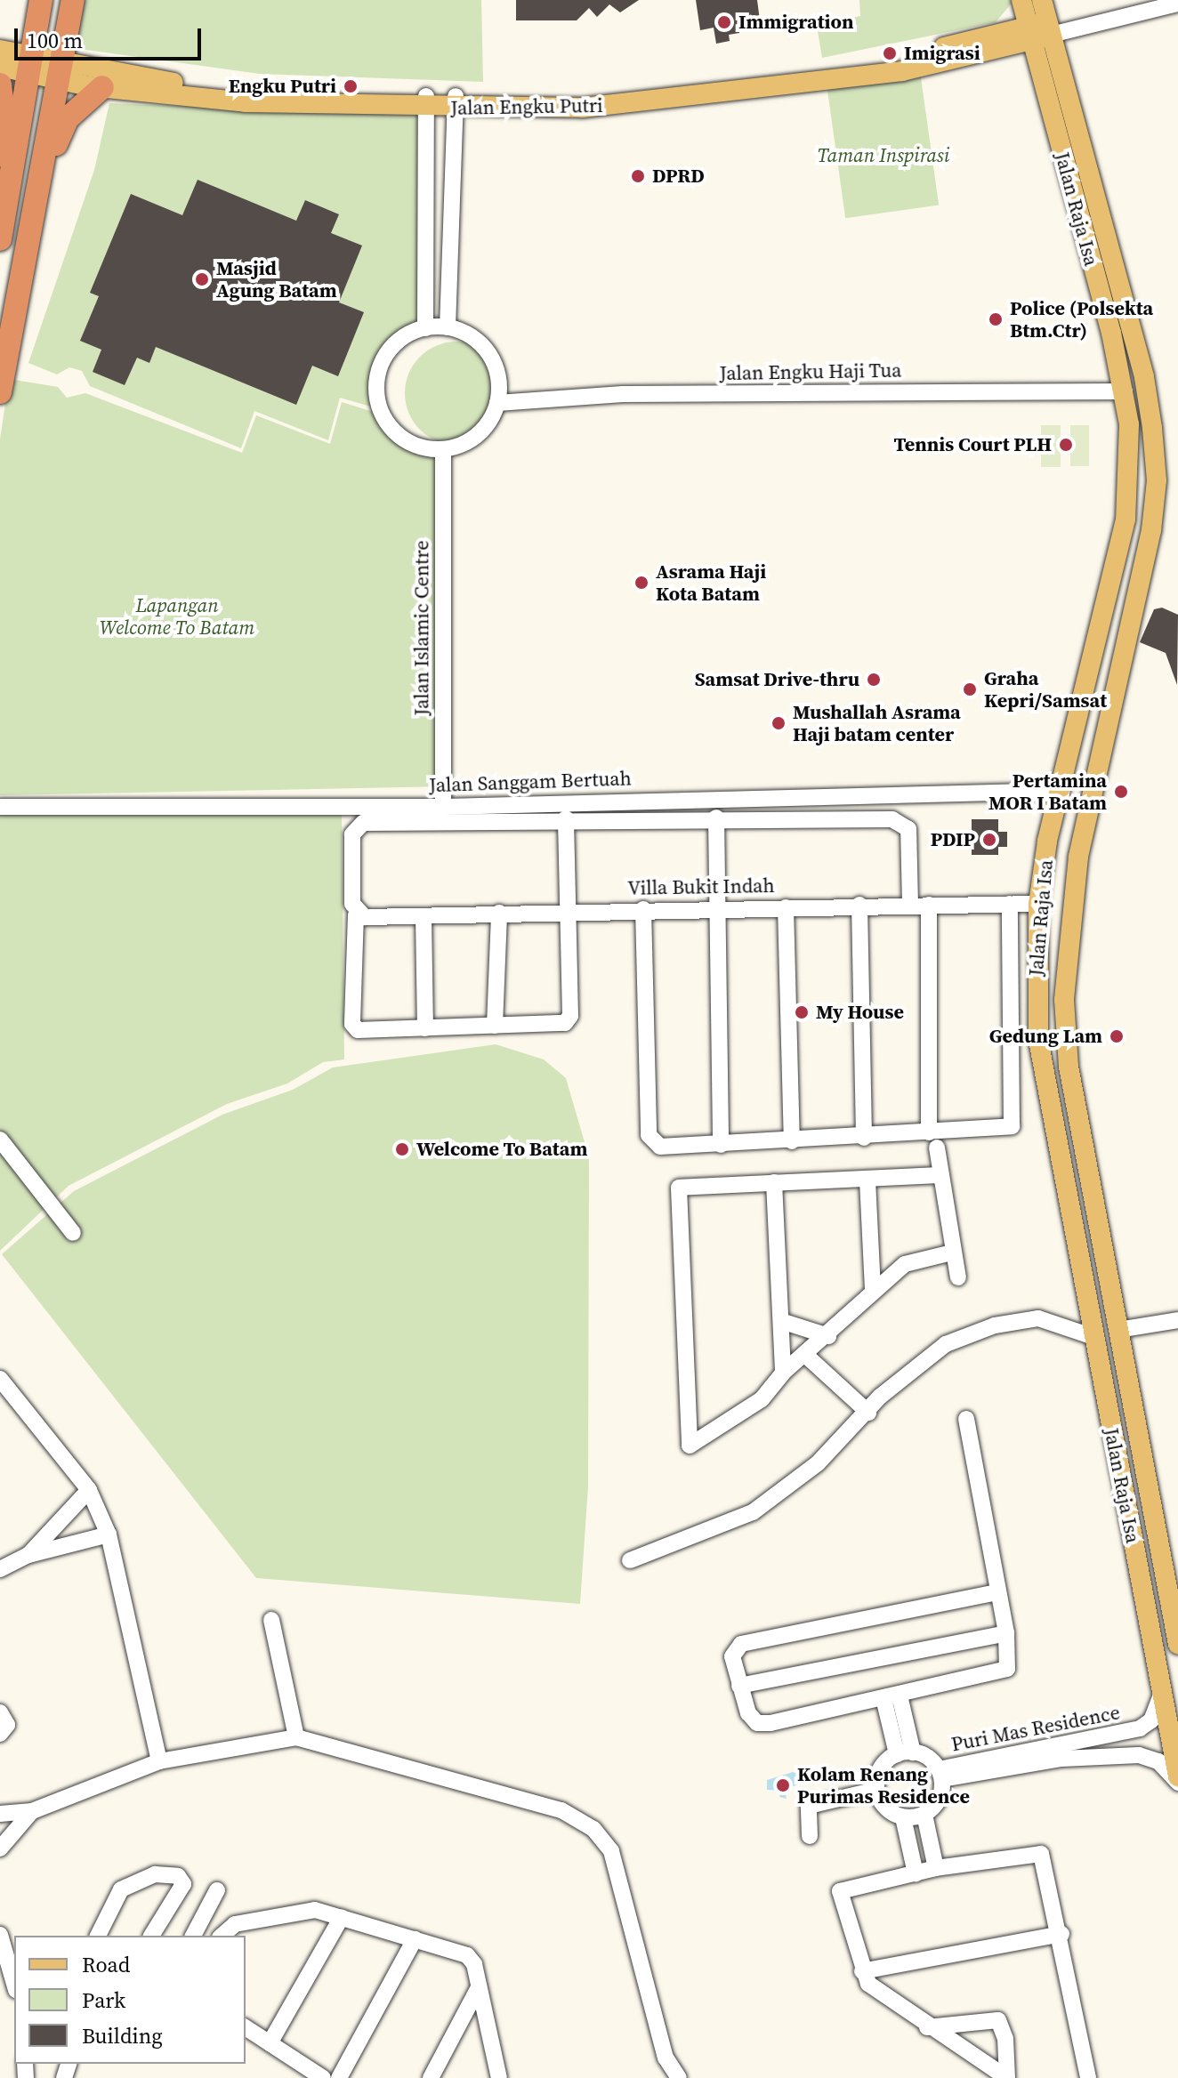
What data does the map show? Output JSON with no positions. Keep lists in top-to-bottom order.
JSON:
{
  "streets": {
    "main road": ["Jalan Engku Putri", "Jalan Raja Isa"],
    "street": [
      "Jalan Engku Haji Tua",
      "Jalan Islamic Centre",
      "Jalan Sanggam Bertuah",
      "Villa Bukit Indah",
      "Puri Mas Residence"
    ]
  },
  "crossings": [
    ["Jalan Engku Putri", "Jalan Raja Isa"],
    ["Jalan Raja Isa", "Jalan Engku Haji Tua"],
    ["Jalan Raja Isa", "Jalan Sanggam Bertuah"],
    ["Jalan Raja Isa", "Villa Bukit Indah"],
    ["Jalan Raja Isa", "Puri Mas Residence"],
    ["Jalan Engku Haji Tua", "Jalan Islamic Centre"],
    ["Jalan Islamic Centre", "Jalan Sanggam Bertuah"]
  ],
  "parks": ["Taman Inspirasi", "Lapangan Welcome To Batam"],
  "places": [
    "Immigration",
    "Imigrasi",
    "Engku Putri",
    "DPRD",
    "Masjid Agung Batam",
    "Police (Polsekta Btm.Ctr)",
    "Tennis Court PLH",
    "Asrama Haji Kota Batam",
    "Samsat Drive-thru",
    "Graha Kepri/Samsat",
    "Mushallah Asrama Haji batam center",
    "Pertamina MOR I Batam",
    "PDIP",
    "My House",
    "Gedung Lam",
    "Welcome To Batam",
    "Kolam Renang Purimas Residence"
  ],
  "legend": ["Road", "Park", "Building"],
  "scale_bar": "100 m"
}
